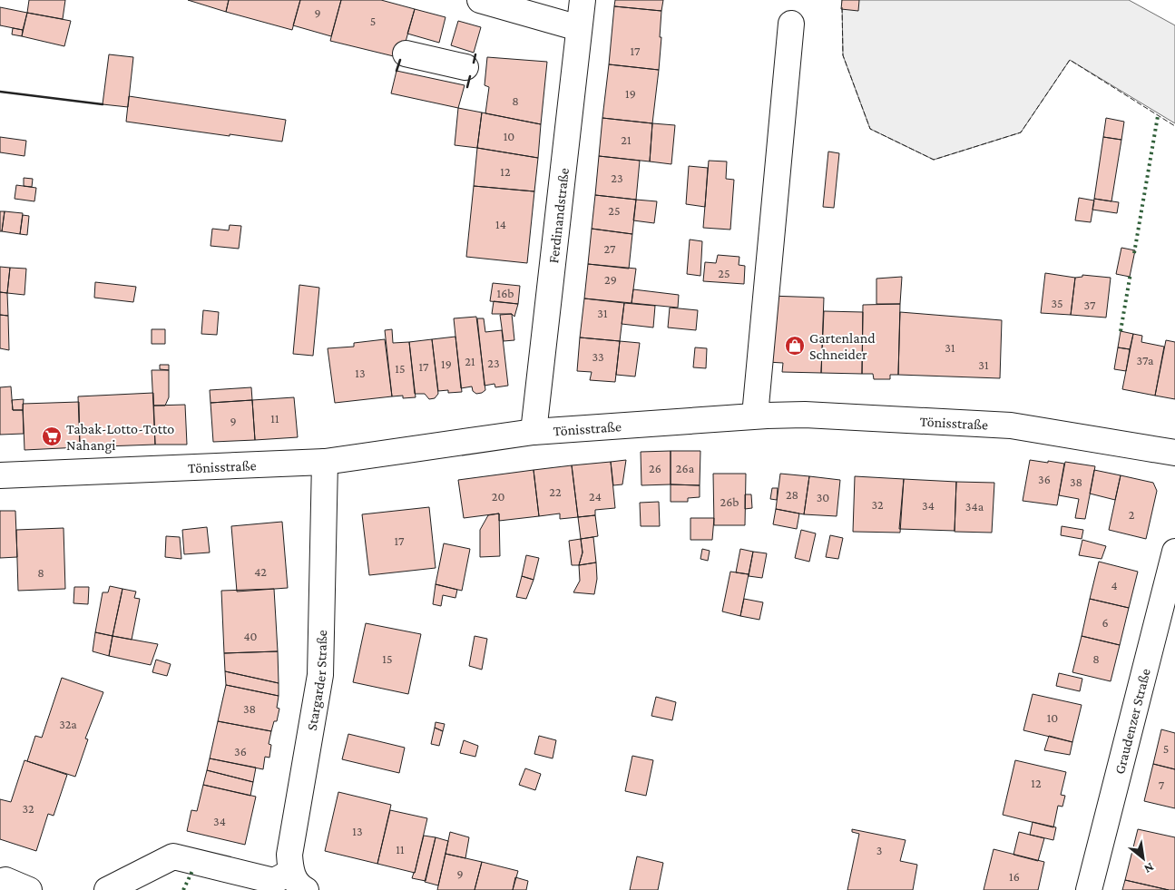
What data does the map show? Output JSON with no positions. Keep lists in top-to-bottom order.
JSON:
{
  "streets": {
    "street": [
      "Ferdinandstraße",
      "Tönisstraße",
      "Stargarder Straße",
      "Graudenzer Straße"
    ]
  },
  "crossings": [
    ["Ferdinandstraße", "Tönisstraße"],
    ["Tönisstraße", "Stargarder Straße"]
  ],
  "places": {
    "shop": ["Gartenland Schneider"],
    "supermarket": ["Tabak-Lotto-Totto Nahangi"]
  },
  "house_numbers": [
    "9",
    "5",
    "17",
    "19",
    "8",
    "10",
    "21",
    "12",
    "23",
    "25",
    "14",
    "27",
    "25",
    "29",
    "16b",
    "35",
    "37",
    "31",
    "31",
    "33",
    "37a",
    "21",
    "23",
    "19",
    "31",
    "17",
    "15",
    "13",
    "11",
    "9",
    "26",
    "26a",
    "36",
    "38",
    "22",
    "28",
    "20",
    "24",
    "30",
    "26b",
    "32",
    "34",
    "34a",
    "2",
    "17",
    "42",
    "8",
    "4",
    "6",
    "40",
    "15",
    "8",
    "38",
    "10",
    "32a",
    "5",
    "36",
    "12",
    "7",
    "32",
    "34",
    "13",
    "11",
    "3",
    "9",
    "16"
  ],
  "north": "bottom right"
}
